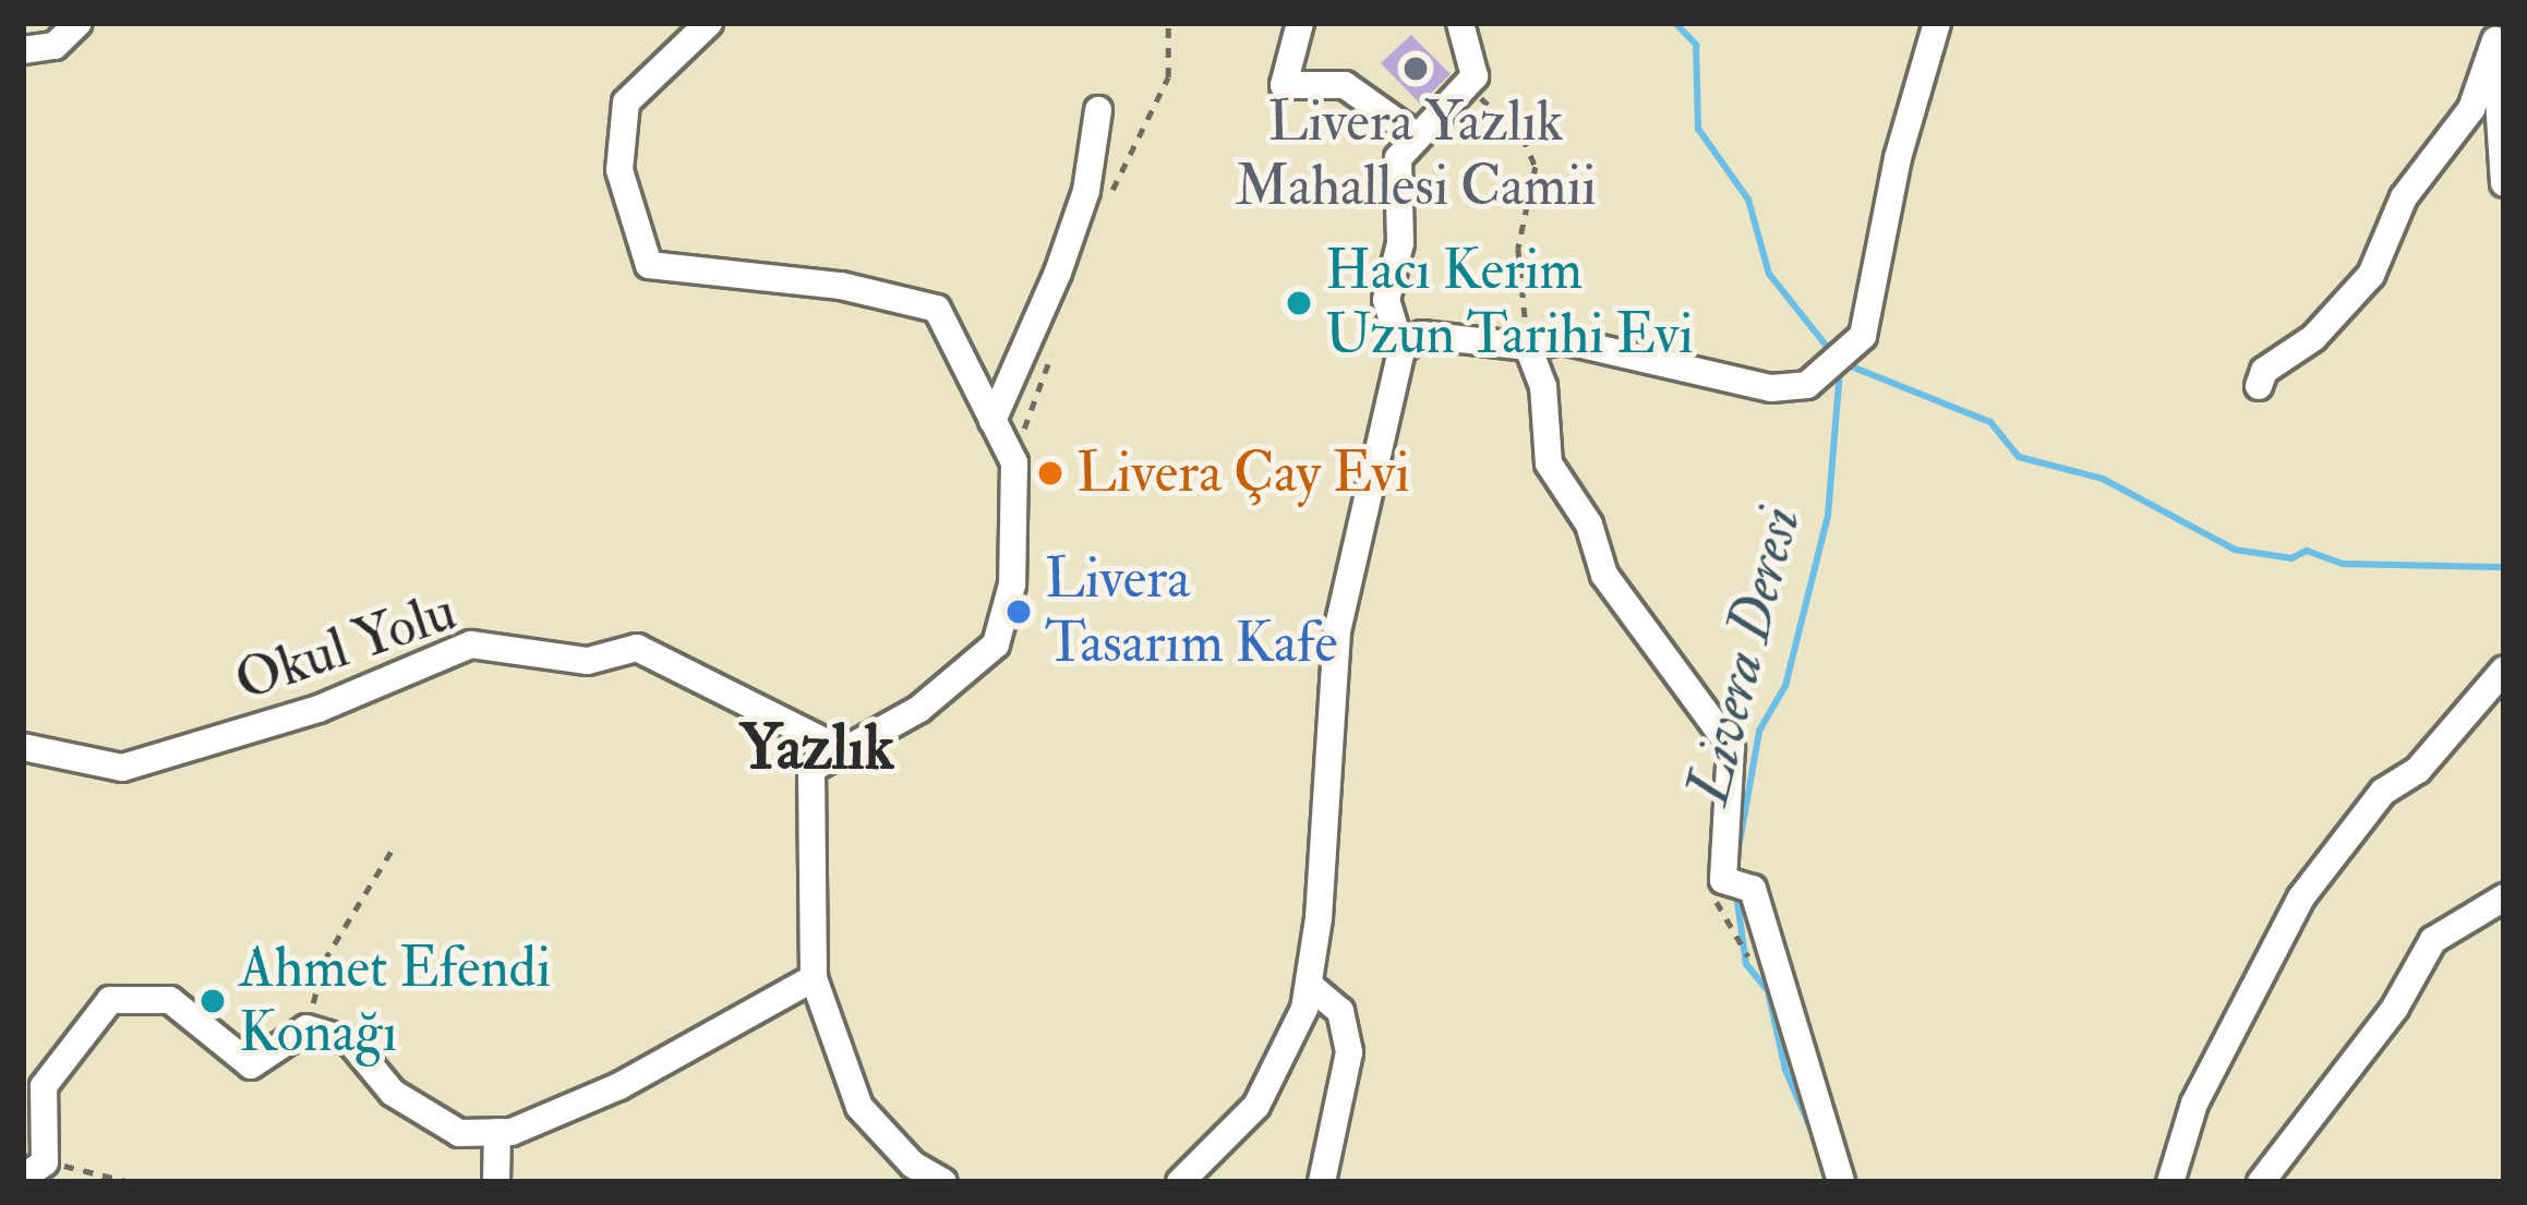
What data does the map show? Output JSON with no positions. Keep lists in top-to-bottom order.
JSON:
{
  "streets": {
    "street": ["Okul Yolu"]
  },
  "districts": ["Yazlık"],
  "water": ["Livera Deresi"],
  "places": [
    "Livera Yazlık Mahallesi Camii",
    "Hacı Kerim Uzun Tarihi Evi",
    "Livera Çay Evi",
    "Livera Tasarım Kafe",
    "Ahmet Efendi Konağı"
  ]
}
